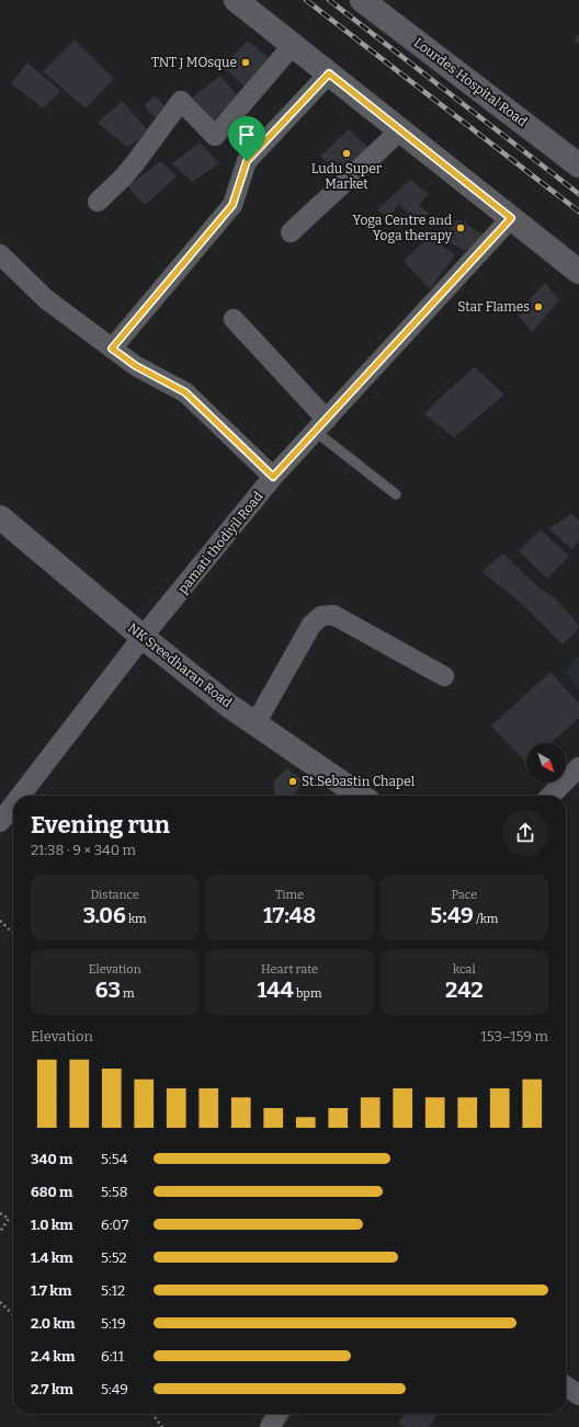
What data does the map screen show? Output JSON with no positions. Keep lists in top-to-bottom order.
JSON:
{
  "streets": {
    "street": ["Lourdes Hospital Road", "pamati thodiyil Road", "NK Sreedharan Road"]
  },
  "crossings": [
    ["pamati thodiyil Road", "NK Sreedharan Road"]
  ],
  "places": [
    "TNT J MOsque",
    "Ludu Super Market",
    "Yoga Centre and Yoga therapy",
    "Star Flames",
    "St.Sebastin Chapel"
  ],
  "north": "bottom right",
  "page": {
    "heading": ["Evening run", "21:38 · 9 × 340 m"],
    "stats": [
      ["Distance", "3.06 km"],
      ["Time", "17:48"],
      ["Pace", "5:49 /km"],
      ["Elevation", "63 m"],
      ["Heart rate", "144 bpm"],
      ["kcal", "242"]
    ],
    "chart": ["Elevation", "153–159 m"],
    "list": [
      {
        "name": "340 m",
        "note": "5:54"
      },
      {
        "name": "680 m",
        "note": "5:58"
      },
      {
        "name": "1.0 km",
        "note": "6:07"
      },
      {
        "name": "1.4 km",
        "note": "5:52"
      },
      {
        "name": "1.7 km",
        "note": "5:12"
      },
      {
        "name": "2.0 km",
        "note": "5:19"
      },
      {
        "name": "2.4 km",
        "note": "6:11"
      },
      {
        "name": "2.7 km",
        "note": "5:49"
      }
    ]
  }
}
